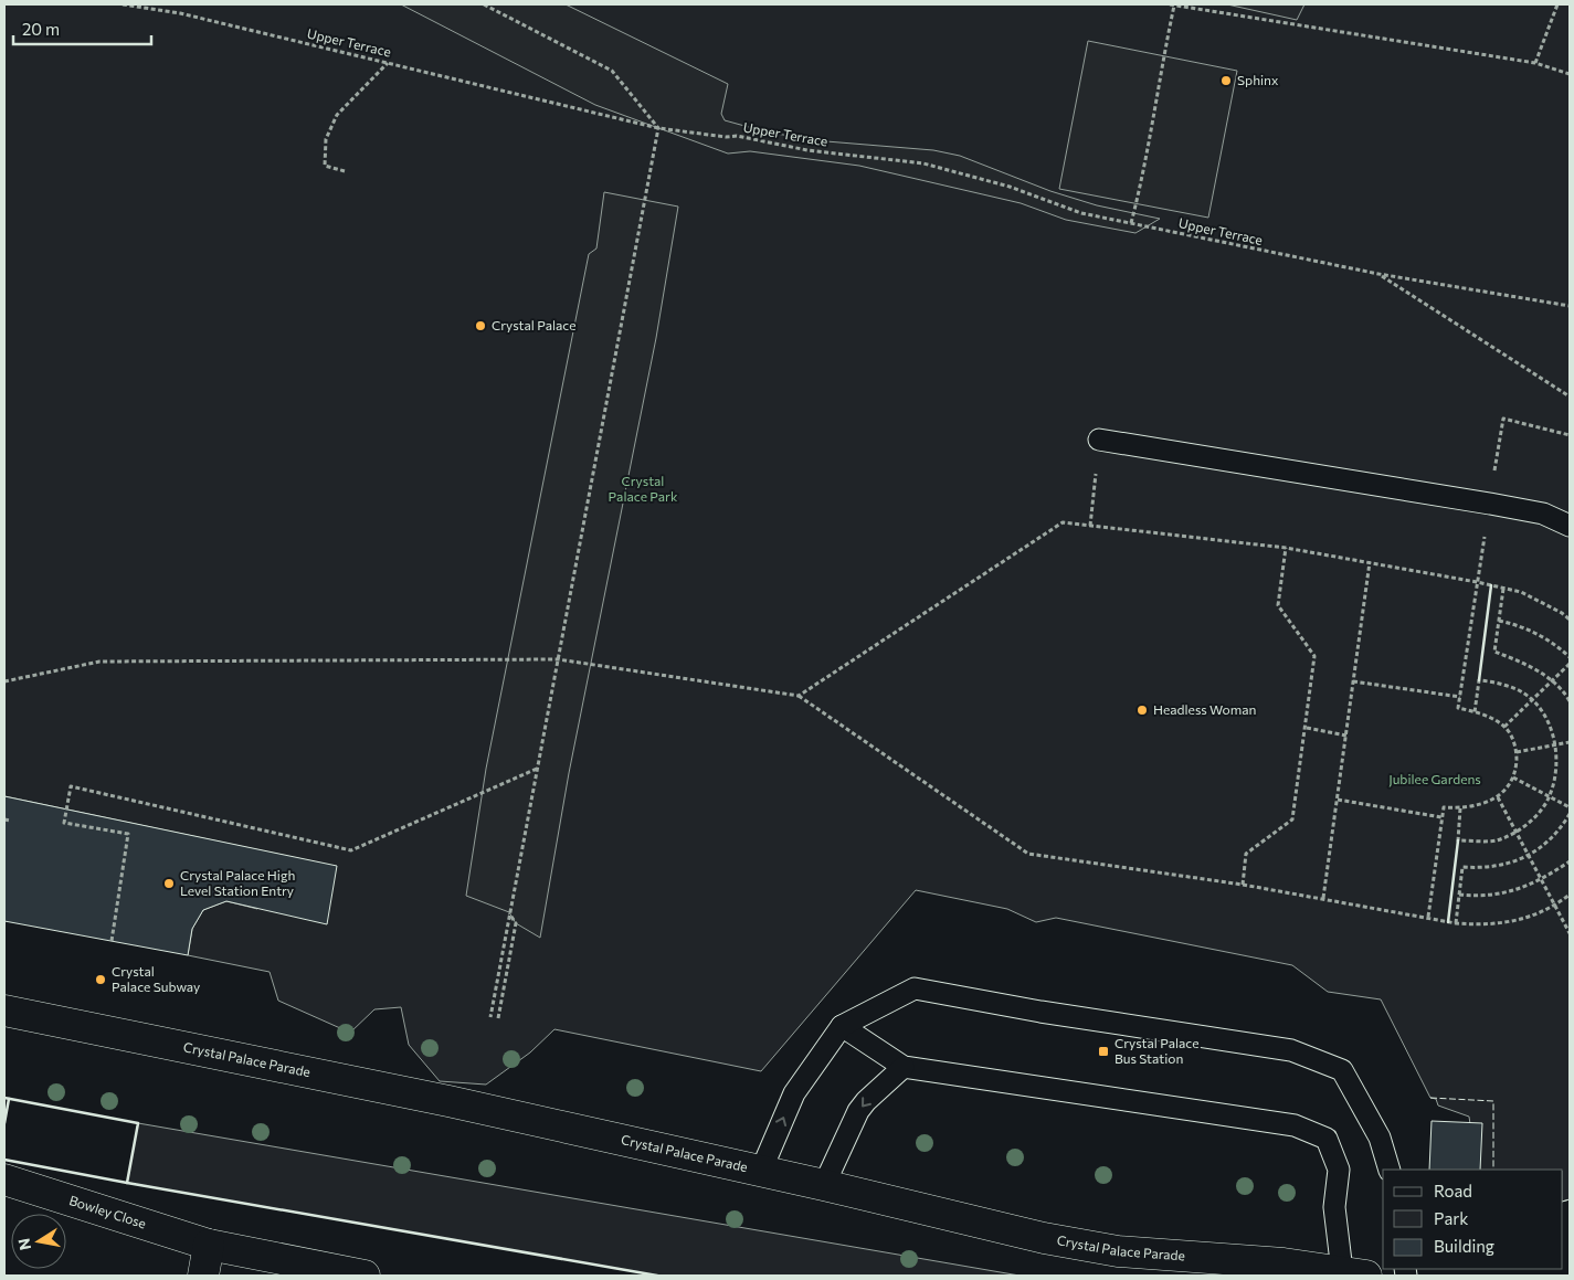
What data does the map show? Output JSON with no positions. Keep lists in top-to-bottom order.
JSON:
{
  "streets": {
    "main road": ["Crystal Palace Parade", "Bowley Close"],
    "path": ["Upper Terrace"]
  },
  "parks": ["Crystal Palace Park", "Jubilee Gardens"],
  "places": {
    "other": [
      "Sphinx",
      "Crystal Palace",
      "Headless Woman",
      "Crystal Palace High Level Station Entry",
      "Crystal Palace Subway"
    ],
    "transit": ["Crystal Palace Bus Station"]
  },
  "legend": ["Road", "Park", "Building"],
  "scale_bar": "20 m",
  "north": "left"
}
